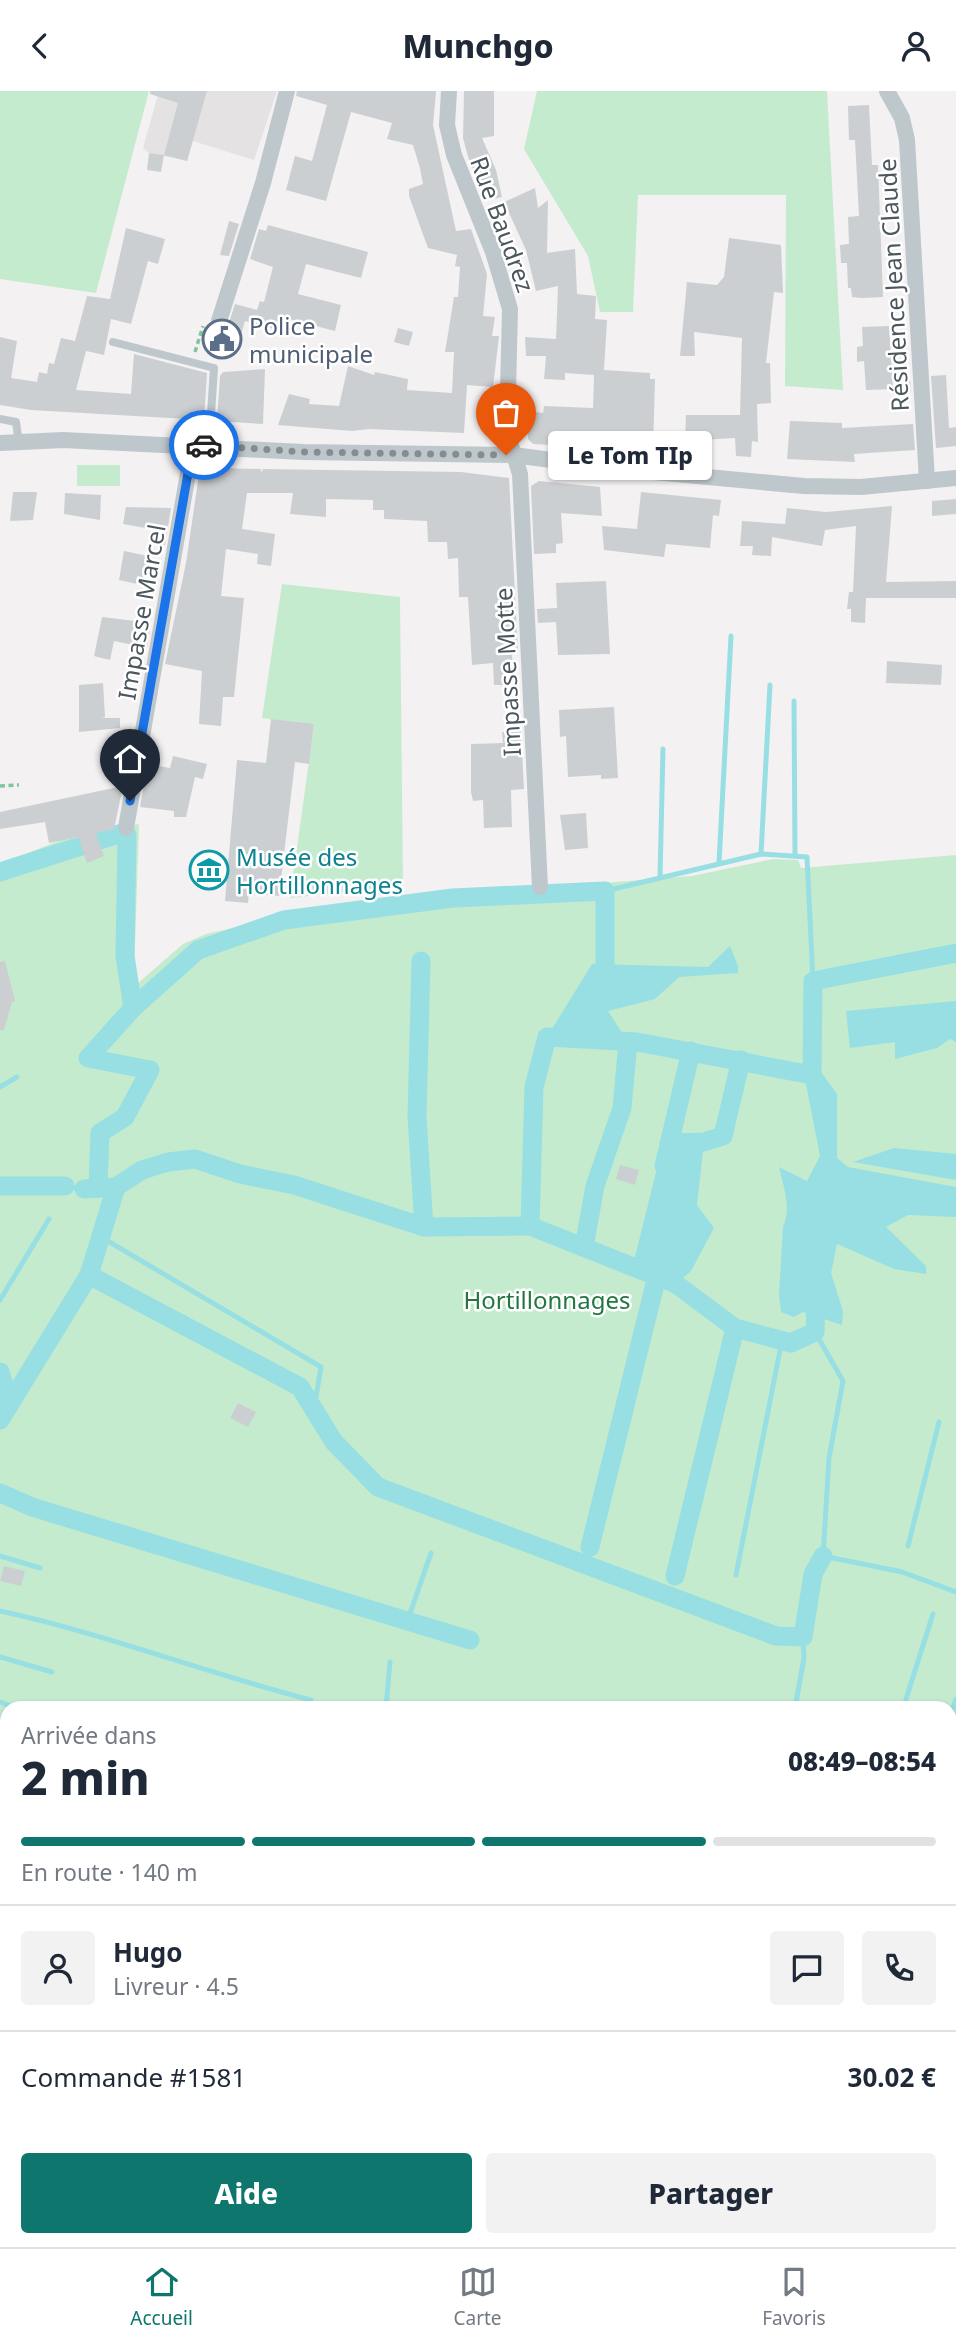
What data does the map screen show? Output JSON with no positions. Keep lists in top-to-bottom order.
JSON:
{
  "streets": {
    "street": [
      "Rue Baudrez",
      "Résidence Jean Claude",
      "Impasse Marcel",
      "Impasse Motte"
    ]
  },
  "crossings": [
    ["Rue Baudrez", "Impasse Motte"]
  ],
  "parks": ["Hortillonnages"],
  "places": {
    "public building": ["Police municipale"],
    "other": ["Le Tom TIp"],
    "museum": ["Musée des Hortillonnages"]
  },
  "page": {
    "header": "Munchgo",
    "bubble": "Le Tom TIp",
    "heading": ["2 min", "Arrivée dans", "08:49–08:54"],
    "panel": [
      "Hugo",
      "Livreur · 4.5",
      "Commande #1581",
      "30.02 €"
    ],
    "bar": "En route · 140 m",
    "buttons": ["Aide", "Partager"],
    "tabs": ["Accueil", "Carte", "Favoris"]
  }
}
